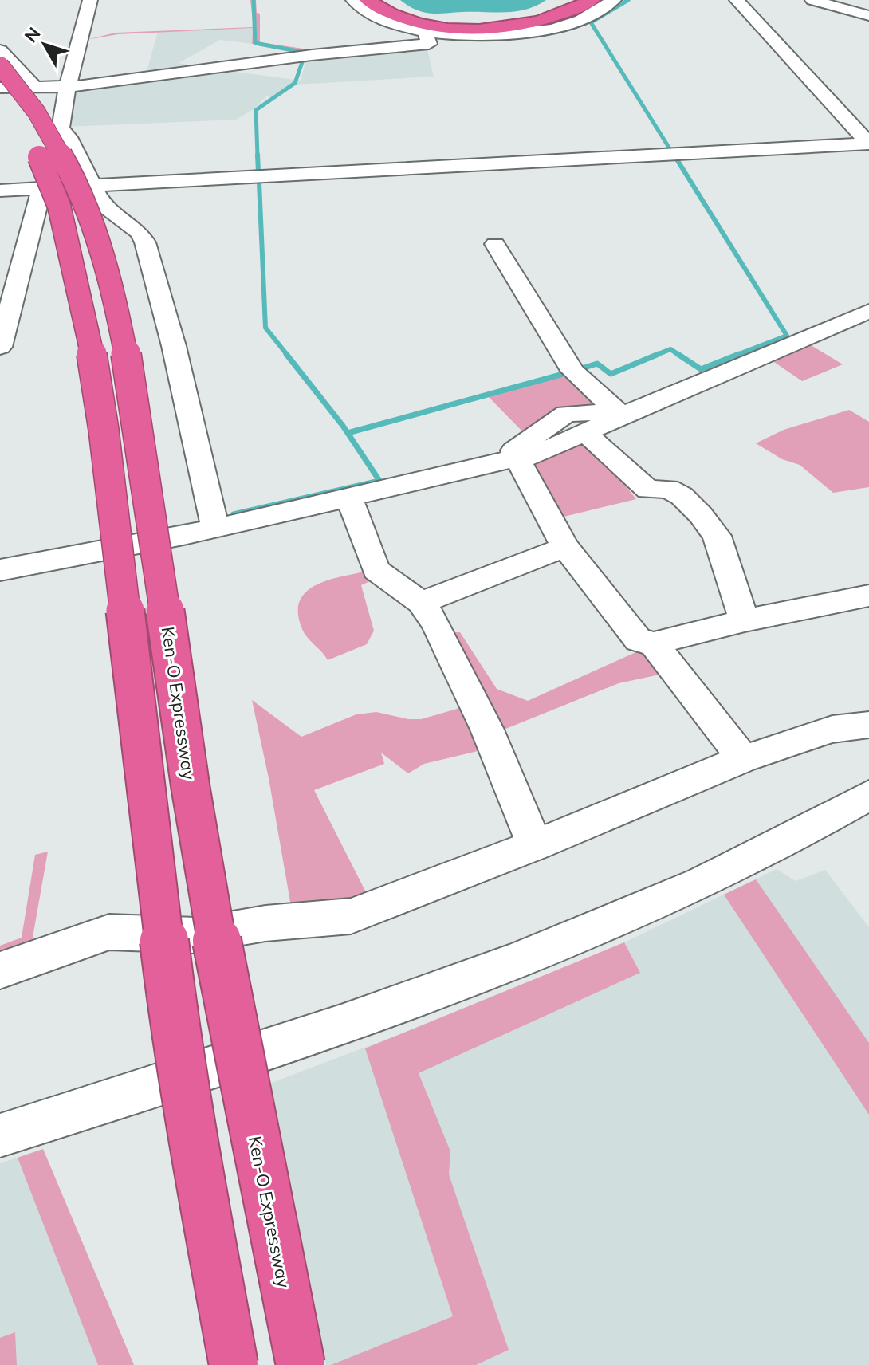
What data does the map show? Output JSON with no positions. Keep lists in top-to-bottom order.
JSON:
{
  "streets": {
    "highway": ["Ken-O Expressway"]
  },
  "north": "top left"
}
